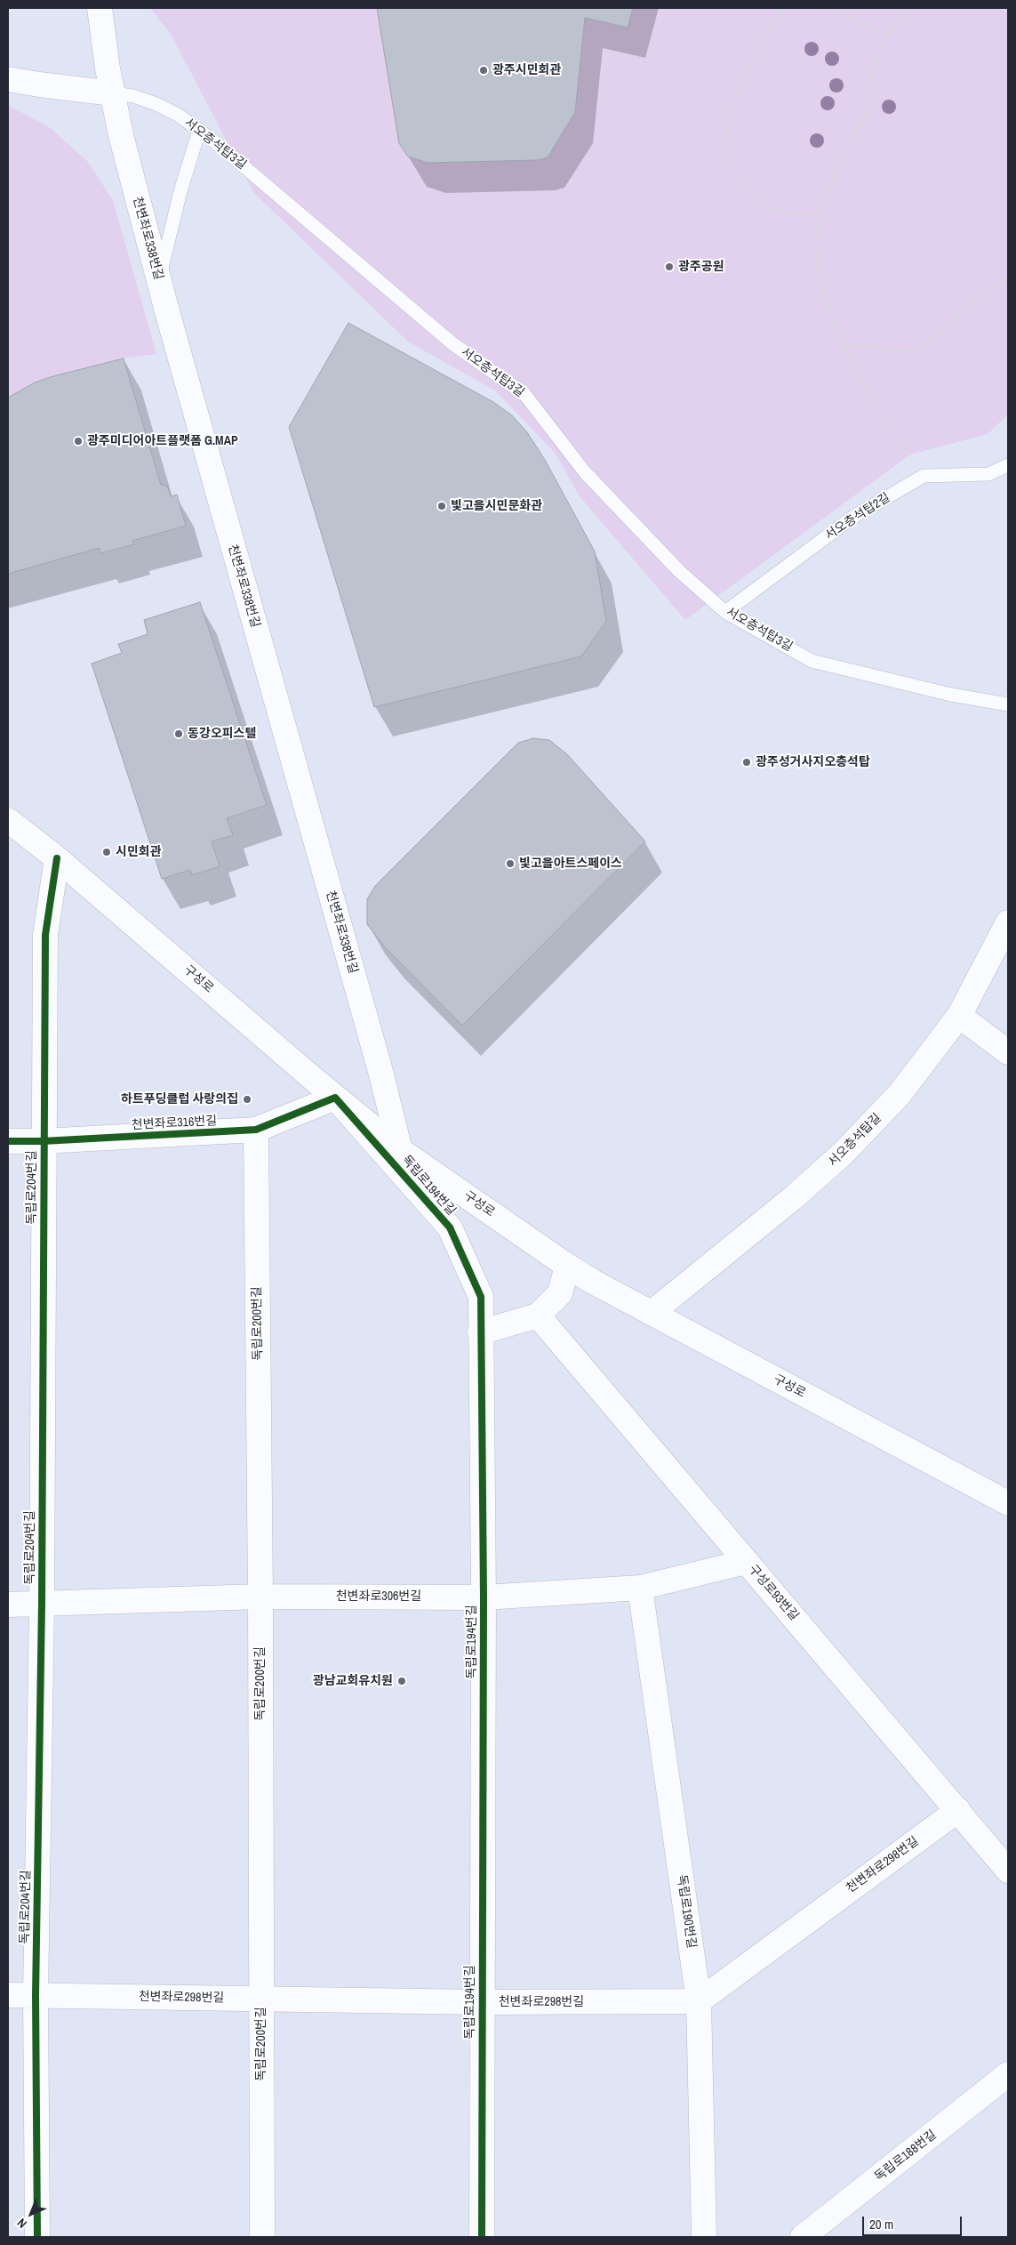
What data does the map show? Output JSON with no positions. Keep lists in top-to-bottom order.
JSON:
{
  "streets": {
    "street": [
      "서오층석탑3길",
      "천변좌로338번길",
      "구성로",
      "천변좌로316번길",
      "서오층석탑길",
      "독립로194번길",
      "독립로204번길",
      "독립로200번길",
      "구성로93번길",
      "천변좌로306번길",
      "천변좌로298번길",
      "독립로190번길",
      "독립로188번길"
    ],
    "lane": ["서오층석탑2길"]
  },
  "crossings": [
    ["서오층석탑3길", "천변좌로338번길"],
    ["서오층석탑3길", "서오층석탑2길"],
    ["천변좌로338번길", "구성로"],
    ["구성로", "천변좌로316번길"],
    ["구성로", "서오층석탑길"],
    ["구성로", "독립로194번길"],
    ["구성로", "독립로204번길"],
    ["천변좌로316번길", "독립로194번길"],
    ["천변좌로316번길", "독립로204번길"],
    ["천변좌로316번길", "독립로200번길"],
    ["독립로194번길", "천변좌로306번길"],
    ["독립로194번길", "천변좌로298번길"],
    ["독립로204번길", "천변좌로306번길"],
    ["독립로204번길", "천변좌로298번길"],
    ["독립로200번길", "천변좌로306번길"],
    ["독립로200번길", "천변좌로298번길"],
    ["구성로93번길", "천변좌로306번길"],
    ["구성로93번길", "천변좌로298번길"],
    ["천변좌로306번길", "독립로190번길"],
    ["천변좌로298번길", "독립로190번길"]
  ],
  "places": [
    "광주시민회관",
    "광주공원",
    "광주미디어아트플랫폼 G.MAP",
    "빛고을시민문화관",
    "동강오피스텔",
    "광주성거사지오층석탑",
    "시민회관",
    "빛고을아트스페이스",
    "하트푸딩클럽 사랑의집",
    "광남교회유치원"
  ],
  "scale_bar": "20 m",
  "north": "bottom left"
}
